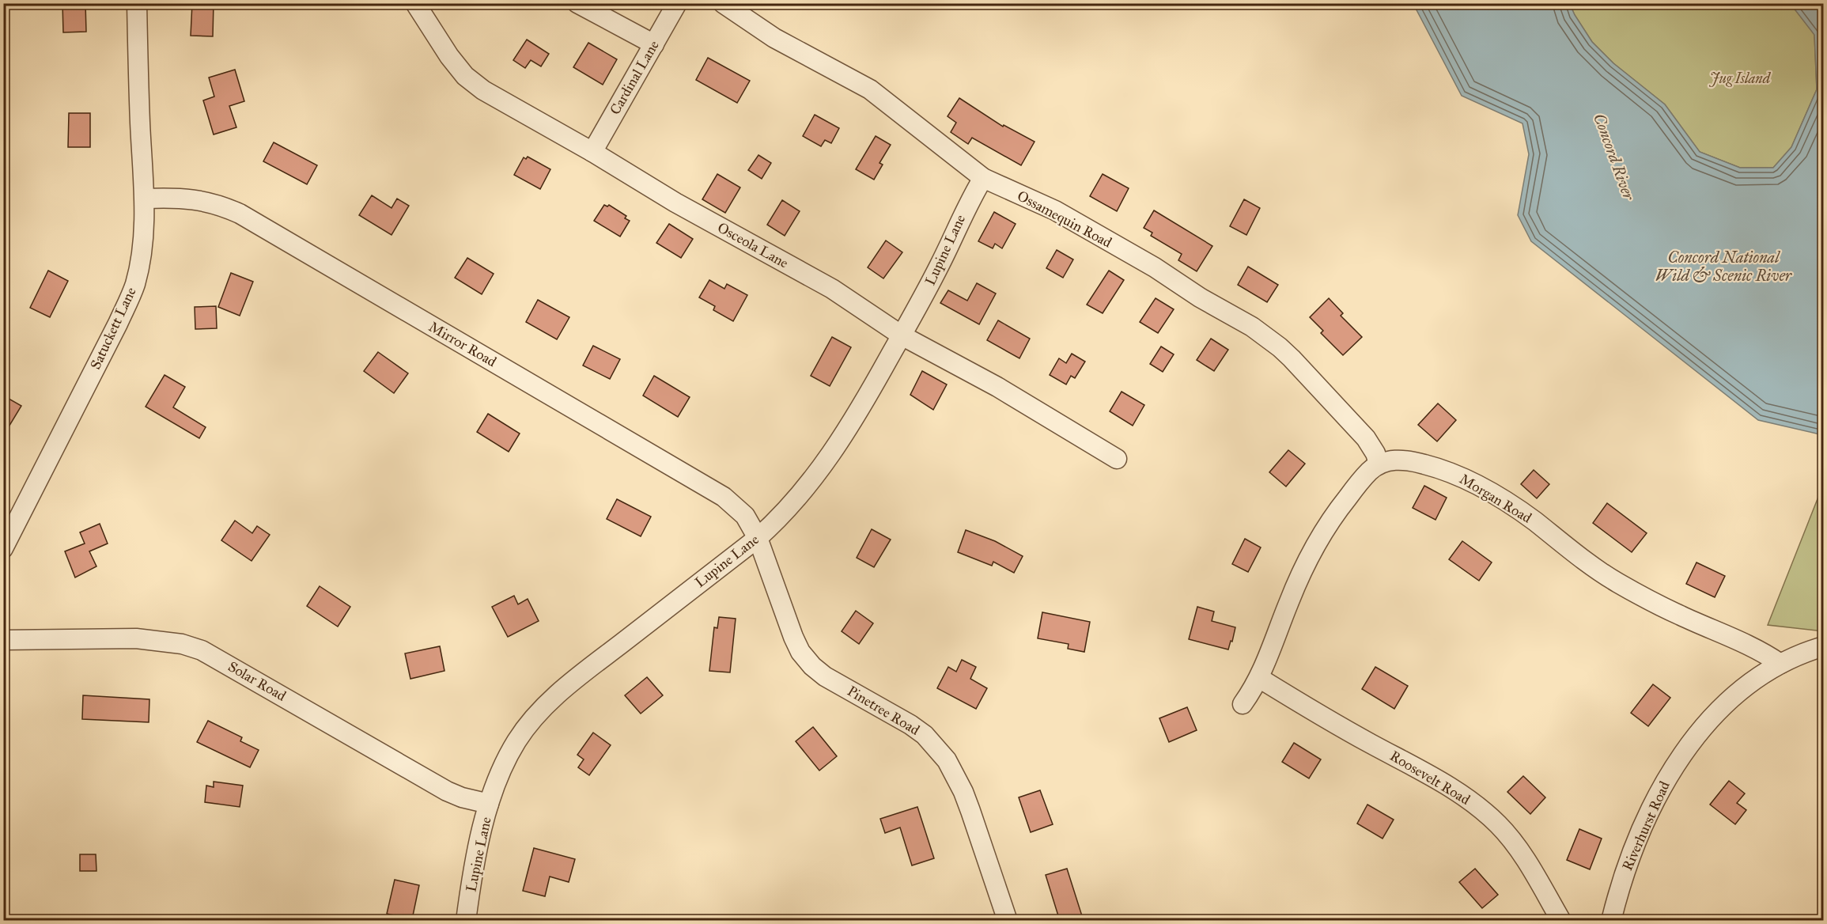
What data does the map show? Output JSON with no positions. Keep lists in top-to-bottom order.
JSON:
{
  "streets": {
    "street": [
      "Cardinal Lane",
      "Ossamequin Road",
      "Osceola Lane",
      "Lupine Lane",
      "Satuckett Lane",
      "Mirror Road",
      "Morgan Road",
      "Solar Road",
      "Pinetree Road",
      "Roosevelt Road",
      "Riverhurst Road"
    ]
  },
  "crossings": [
    ["Cardinal Lane", "Osceola Lane"],
    ["Ossamequin Road", "Lupine Lane"],
    ["Ossamequin Road", "Morgan Road"],
    ["Osceola Lane", "Lupine Lane"],
    ["Lupine Lane", "Mirror Road"],
    ["Lupine Lane", "Solar Road"],
    ["Lupine Lane", "Pinetree Road"],
    ["Satuckett Lane", "Mirror Road"],
    ["Mirror Road", "Pinetree Road"],
    ["Morgan Road", "Riverhurst Road"]
  ],
  "water": ["Concord River", "Concord National Wild & Scenic River"],
  "parks": ["Jug Island"]
}
